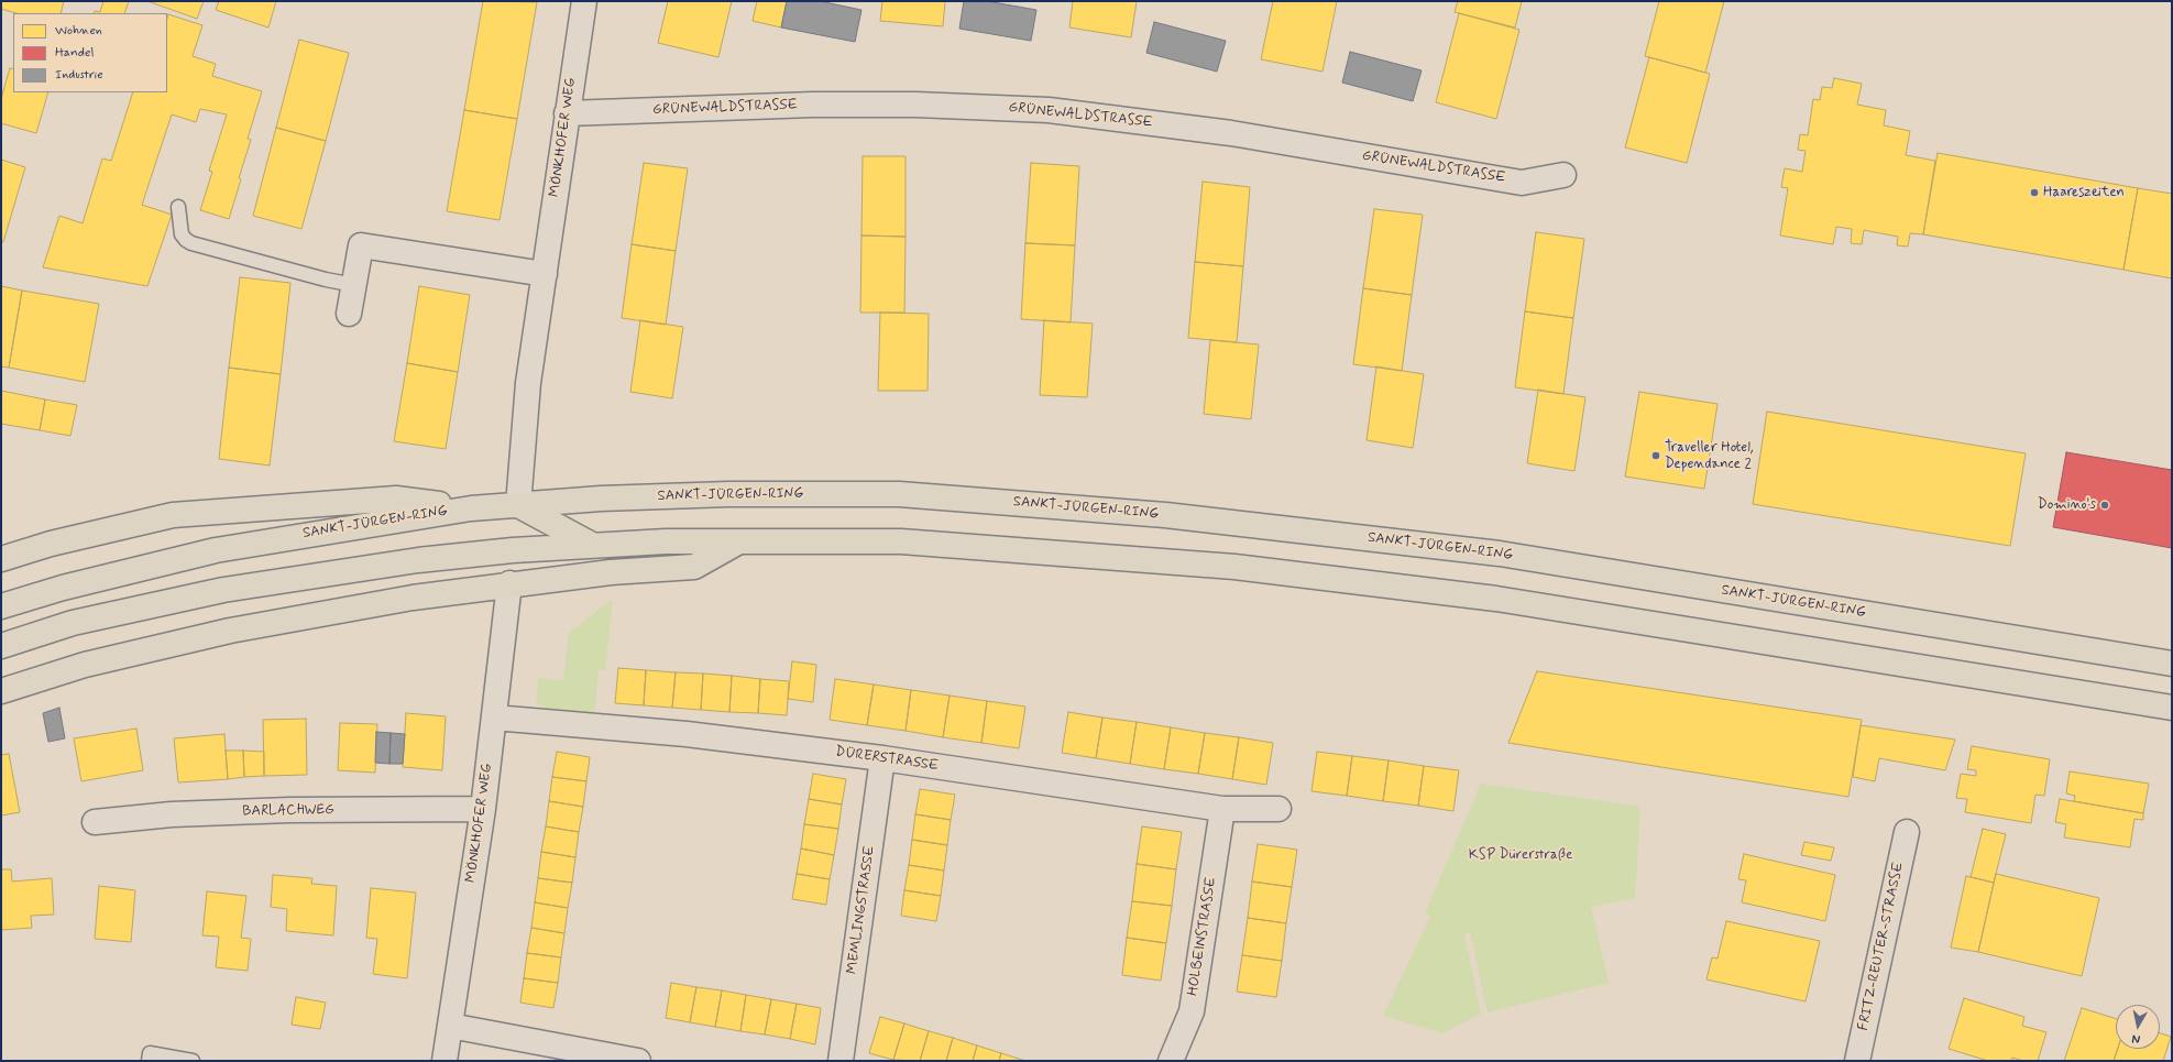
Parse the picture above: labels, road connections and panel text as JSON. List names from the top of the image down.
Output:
{
  "streets": {
    "main road": ["SANKT-JÜRGEN-RING"],
    "street": [
      "GRÜNEWALDSTRASSE",
      "MÖNKHOFER WEG",
      "DÜRERSTRASSE",
      "BARLACHWEG",
      "MEMLINGSTRASSE",
      "HOLBEINSTRASSE",
      "FRITZ-REUTER-STRASSE"
    ]
  },
  "crossings": [
    ["GRÜNEWALDSTRASSE", "MÖNKHOFER WEG"],
    ["MÖNKHOFER WEG", "SANKT-JÜRGEN-RING"],
    ["MÖNKHOFER WEG", "DÜRERSTRASSE"],
    ["MÖNKHOFER WEG", "BARLACHWEG"],
    ["DÜRERSTRASSE", "MEMLINGSTRASSE"],
    ["DÜRERSTRASSE", "HOLBEINSTRASSE"]
  ],
  "parks": ["KSP Dürerstraße"],
  "places": ["Haareszeiten", "Traveller Hotel, Dependance 2", "Domino's"],
  "legend": ["Wohnen", "Handel", "Industrie"],
  "north": "bottom"
}
